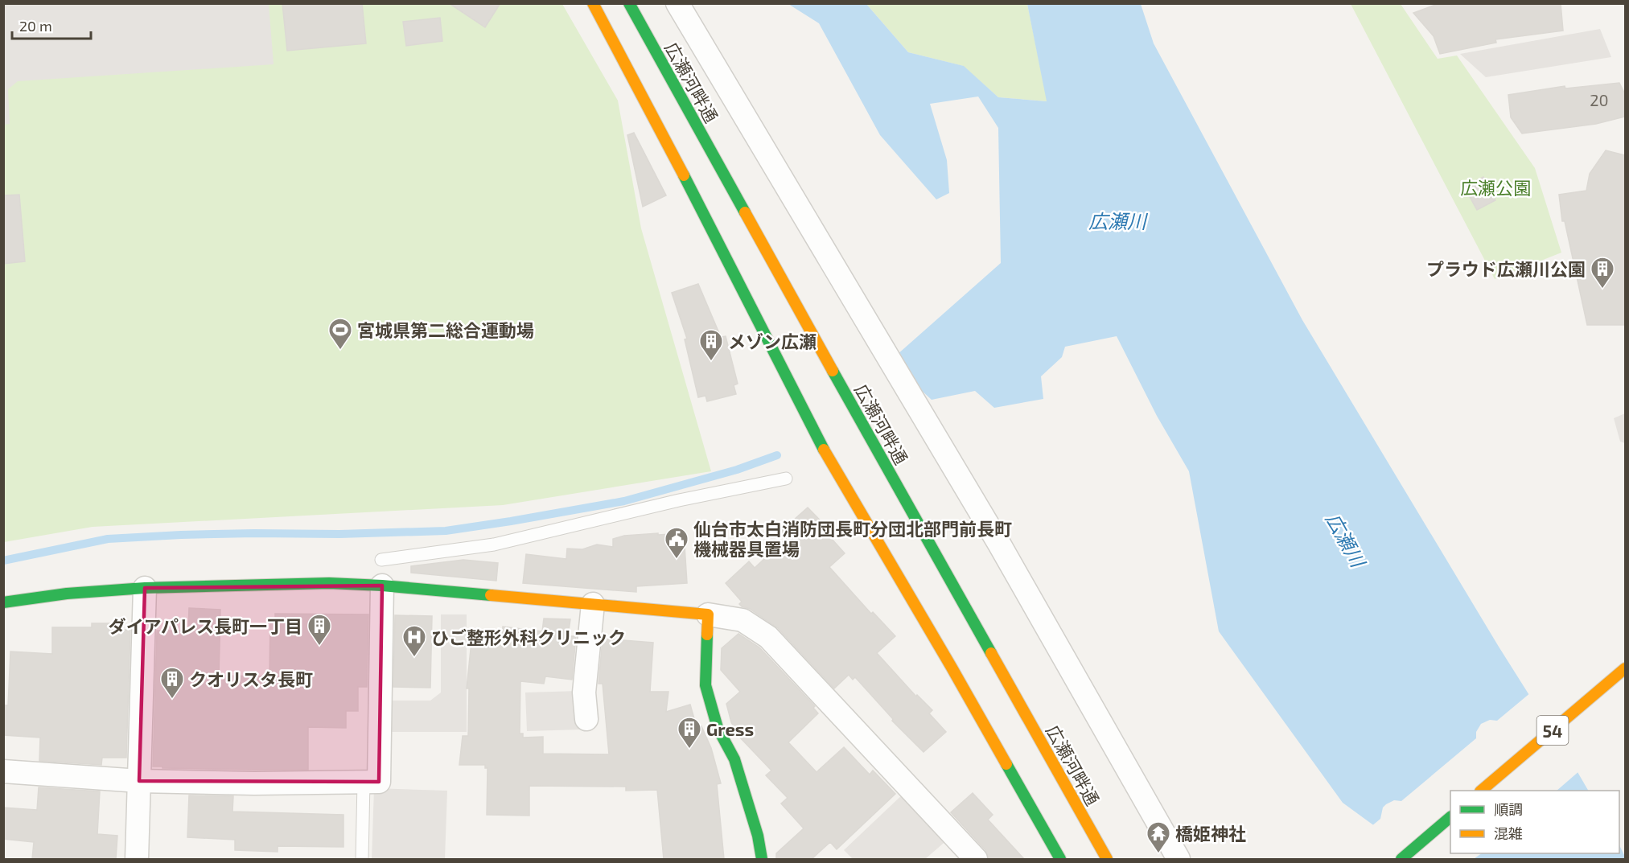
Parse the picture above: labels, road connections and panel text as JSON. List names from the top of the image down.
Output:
{
  "streets": {
    "main road": ["広瀬河畔通", "54"]
  },
  "water": ["広瀬川"],
  "parks": ["広瀬公園"],
  "places": {
    "building": [
      "プラウド広瀬川公園",
      "メゾン広瀬",
      "ダイアパレス長町一丁目",
      "クオリスタ長町",
      "Gress"
    ],
    "sports": ["宮城県第二総合運動場"],
    "public building": ["仙台市太白消防団長町分団北部門前長町 機械器具置場"],
    "hospital": ["ひご整形外科クリニック"],
    "temple": ["橋姫神社"]
  },
  "house_numbers": ["20"],
  "legend": ["順調", "混雑"],
  "scale_bar": "20 m"
}
